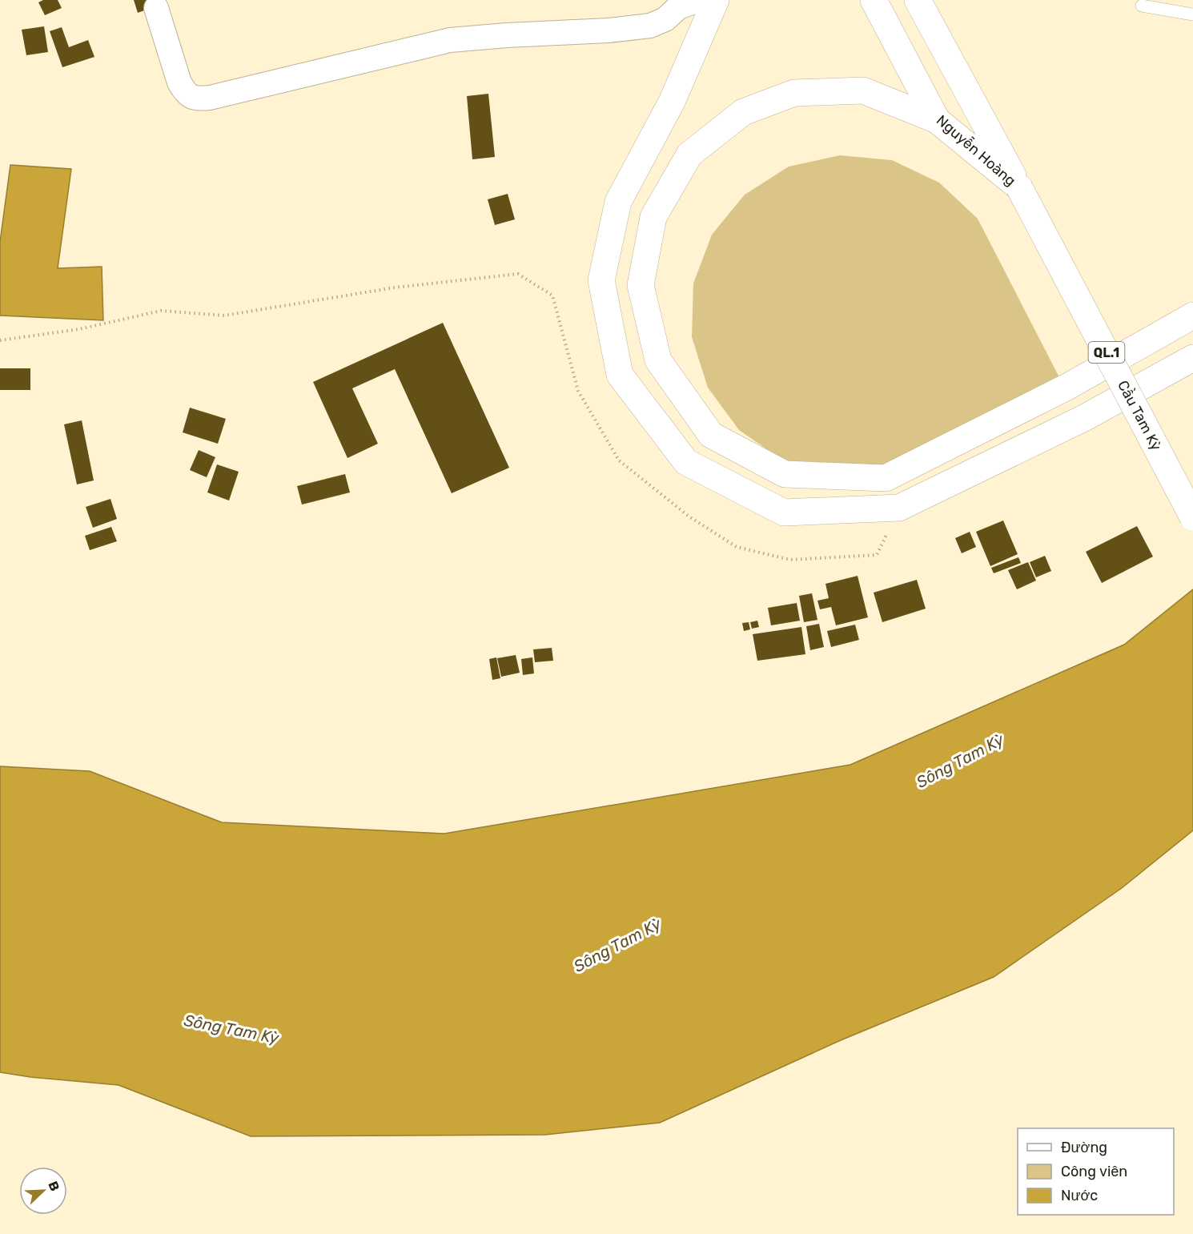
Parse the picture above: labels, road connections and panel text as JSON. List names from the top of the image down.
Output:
{
  "streets": {
    "highway": ["Nguyễn Hoàng", "QL.1", "Cầu Tam Kỳ"]
  },
  "crossings": [
    ["Nguyễn Hoàng", "Cầu Tam Kỳ"]
  ],
  "water": ["Sông Tam Kỳ"],
  "legend": ["Đường", "Công viên", "Nước"],
  "north": "top right"
}
